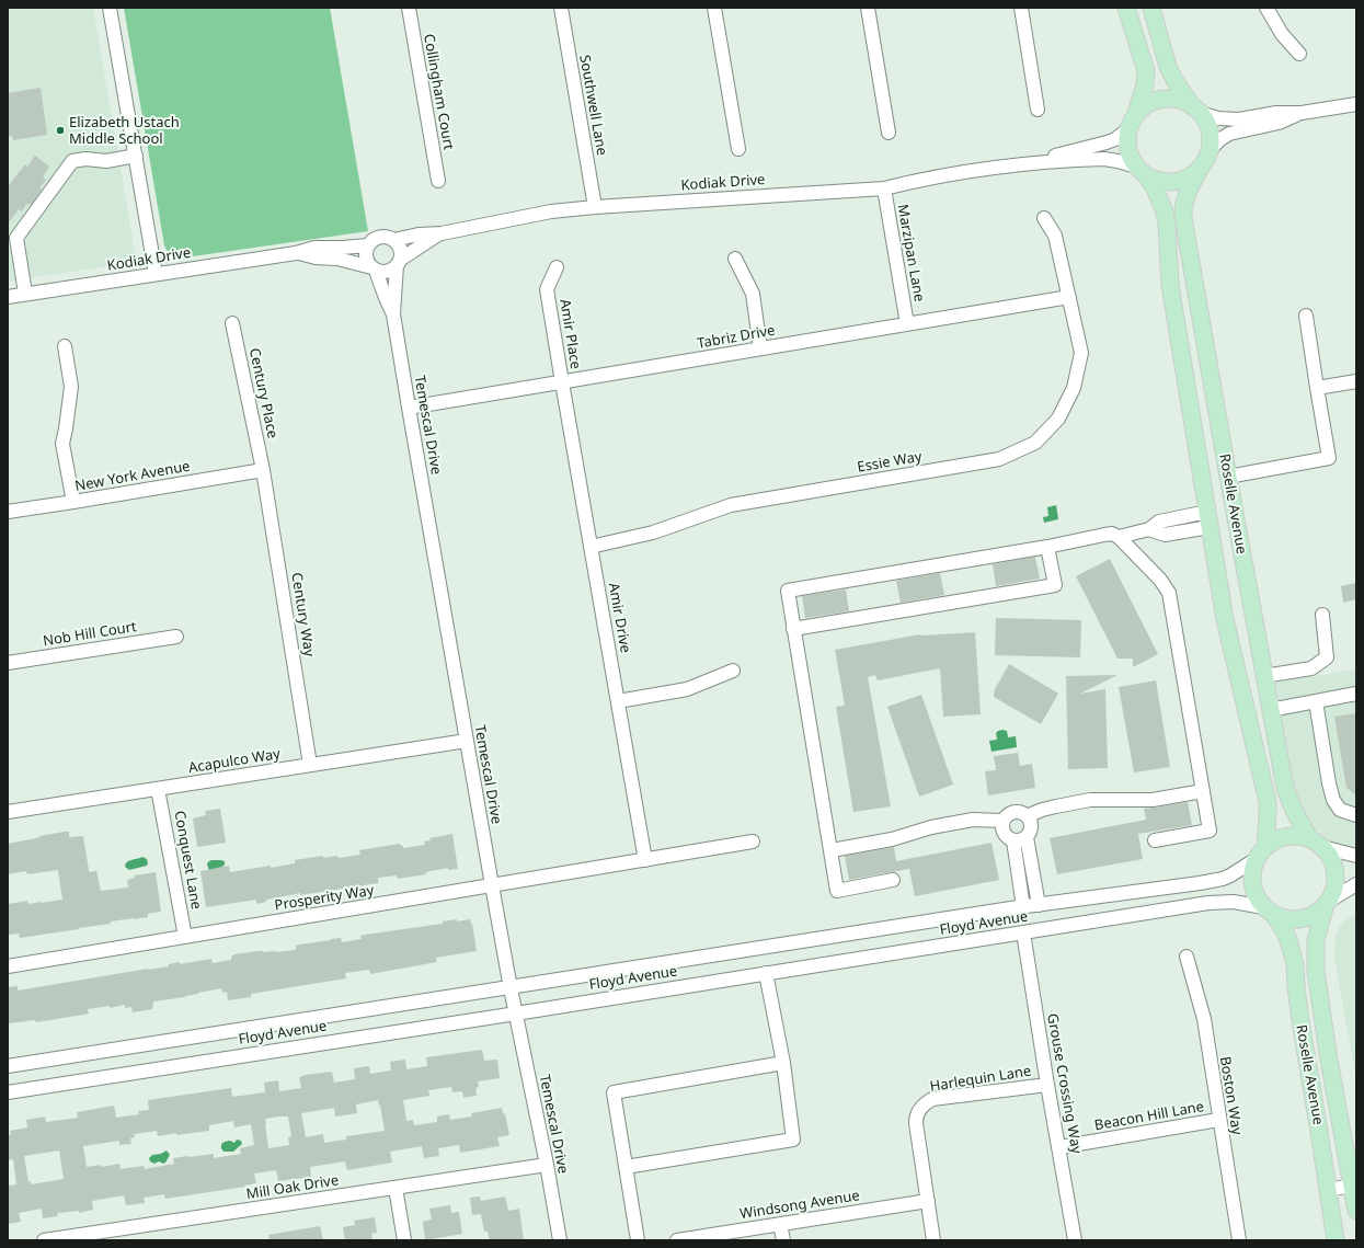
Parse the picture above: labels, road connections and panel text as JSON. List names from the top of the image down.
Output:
{
  "streets": {
    "main road": ["Roselle Avenue"],
    "street": [
      "Collingham Court",
      "Southwell Lane",
      "Kodiak Drive",
      "Marzipan Lane",
      "Amir Place",
      "Tabriz Drive",
      "Century Place",
      "Temescal Drive",
      "Essie Way",
      "New York Avenue",
      "Century Way",
      "Amir Drive",
      "Nob Hill Court",
      "Acapulco Way",
      "Conquest Lane",
      "Prosperity Way",
      "Floyd Avenue",
      "Harlequin Lane",
      "Grouse Crossing Way",
      "Boston Way",
      "Beacon Hill Lane",
      "Mill Oak Drive",
      "Windsong Avenue"
    ]
  },
  "crossings": [
    ["Southwell Lane", "Kodiak Drive"],
    ["Kodiak Drive", "Marzipan Lane"],
    ["Kodiak Drive", "Temescal Drive"],
    ["Kodiak Drive", "Roselle Avenue"],
    ["Marzipan Lane", "Tabriz Drive"],
    ["Amir Place", "Tabriz Drive"],
    ["Amir Place", "Amir Drive"],
    ["Tabriz Drive", "Temescal Drive"],
    ["Tabriz Drive", "Essie Way"],
    ["Tabriz Drive", "Amir Drive"],
    ["Century Place", "New York Avenue"],
    ["Century Place", "Century Way"],
    ["Temescal Drive", "Acapulco Way"],
    ["Temescal Drive", "Prosperity Way"],
    ["Temescal Drive", "Floyd Avenue"],
    ["Temescal Drive", "Mill Oak Drive"],
    ["Essie Way", "Amir Drive"],
    ["New York Avenue", "Century Way"],
    ["Roselle Avenue", "Floyd Avenue"],
    ["Century Way", "Acapulco Way"],
    ["Amir Drive", "Prosperity Way"],
    ["Acapulco Way", "Conquest Lane"],
    ["Conquest Lane", "Prosperity Way"],
    ["Floyd Avenue", "Grouse Crossing Way"],
    ["Harlequin Lane", "Grouse Crossing Way"],
    ["Harlequin Lane", "Windsong Avenue"],
    ["Grouse Crossing Way", "Beacon Hill Lane"],
    ["Boston Way", "Beacon Hill Lane"]
  ],
  "places": ["Elizabeth Ustach Middle School"]
}
